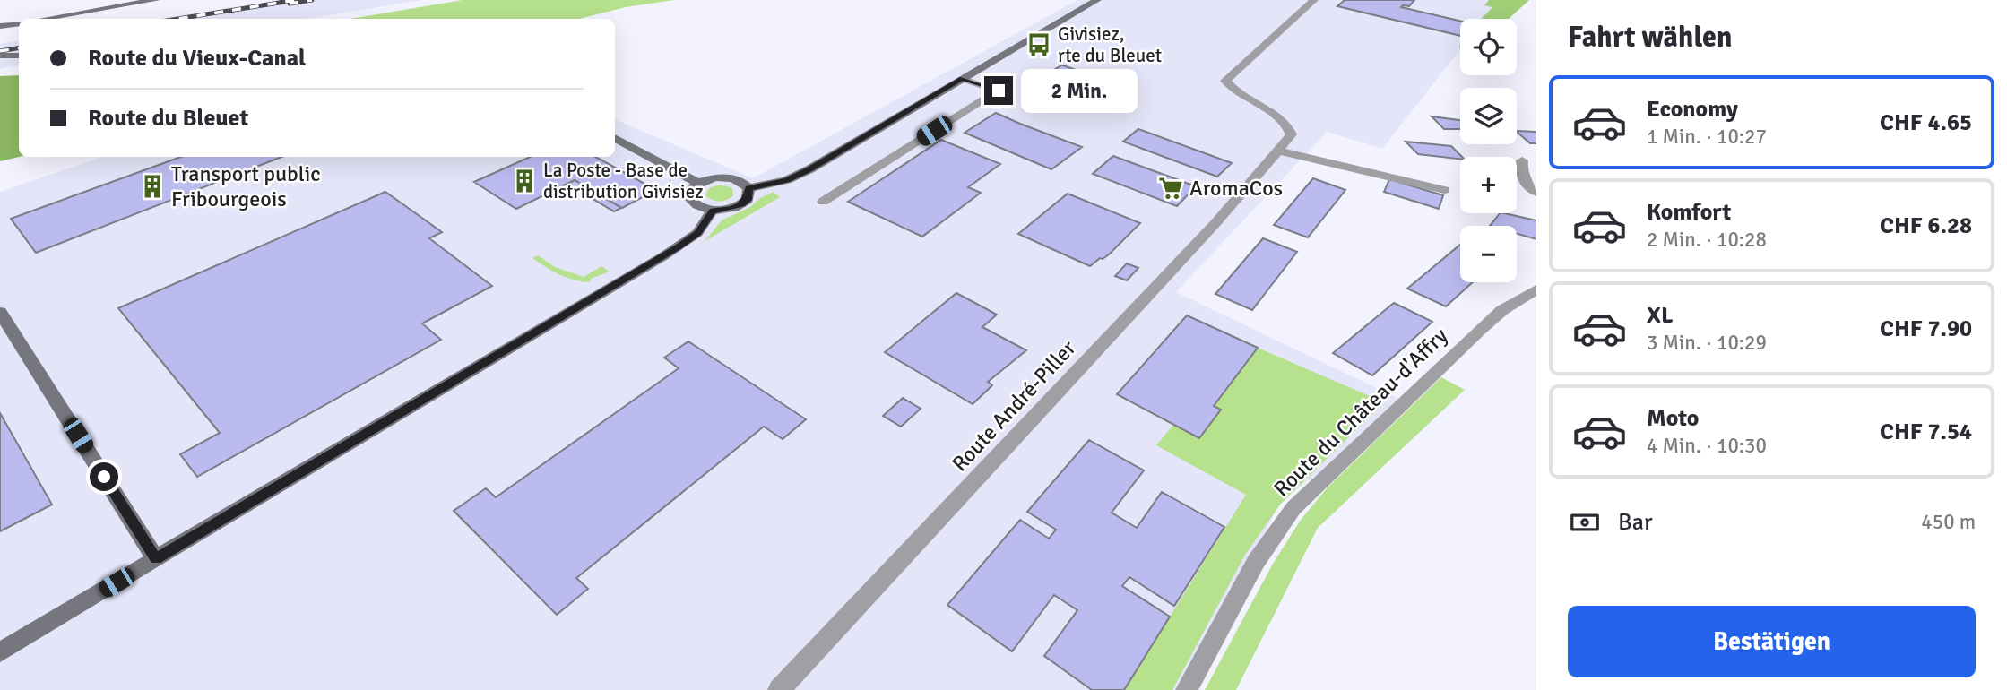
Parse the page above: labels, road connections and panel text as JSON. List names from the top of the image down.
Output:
{
  "streets": {
    "street": ["Route André-Piller", "Route du Château-d'Affry"]
  },
  "places": {
    "bus stop": ["Givisiez, rte du Bleuet"],
    "building": ["La Poste - Base de distribution Givisiez", "Transport public Fribourgeois"],
    "supermarket": ["AromaCos"]
  },
  "page": {
    "heading": "Fahrt wählen",
    "map_buttons": ["+", "−"],
    "banner": ["Route du Vieux-Canal", "Route du Bleuet"],
    "bubble": "2 Min.",
    "list": [
      {
        "name": "Economy",
        "note": "1 Min. · 10:27",
        "value": "CHF 4.65"
      },
      {
        "name": "Komfort",
        "note": "2 Min. · 10:28",
        "value": "CHF 6.28"
      },
      {
        "name": "XL",
        "note": "3 Min. · 10:29",
        "value": "CHF 7.90"
      },
      {
        "name": "Moto",
        "note": "4 Min. · 10:30",
        "value": "CHF 7.54"
      }
    ],
    "pay": ["Bar", "450 m"],
    "buttons": "Bestätigen"
  }
}
